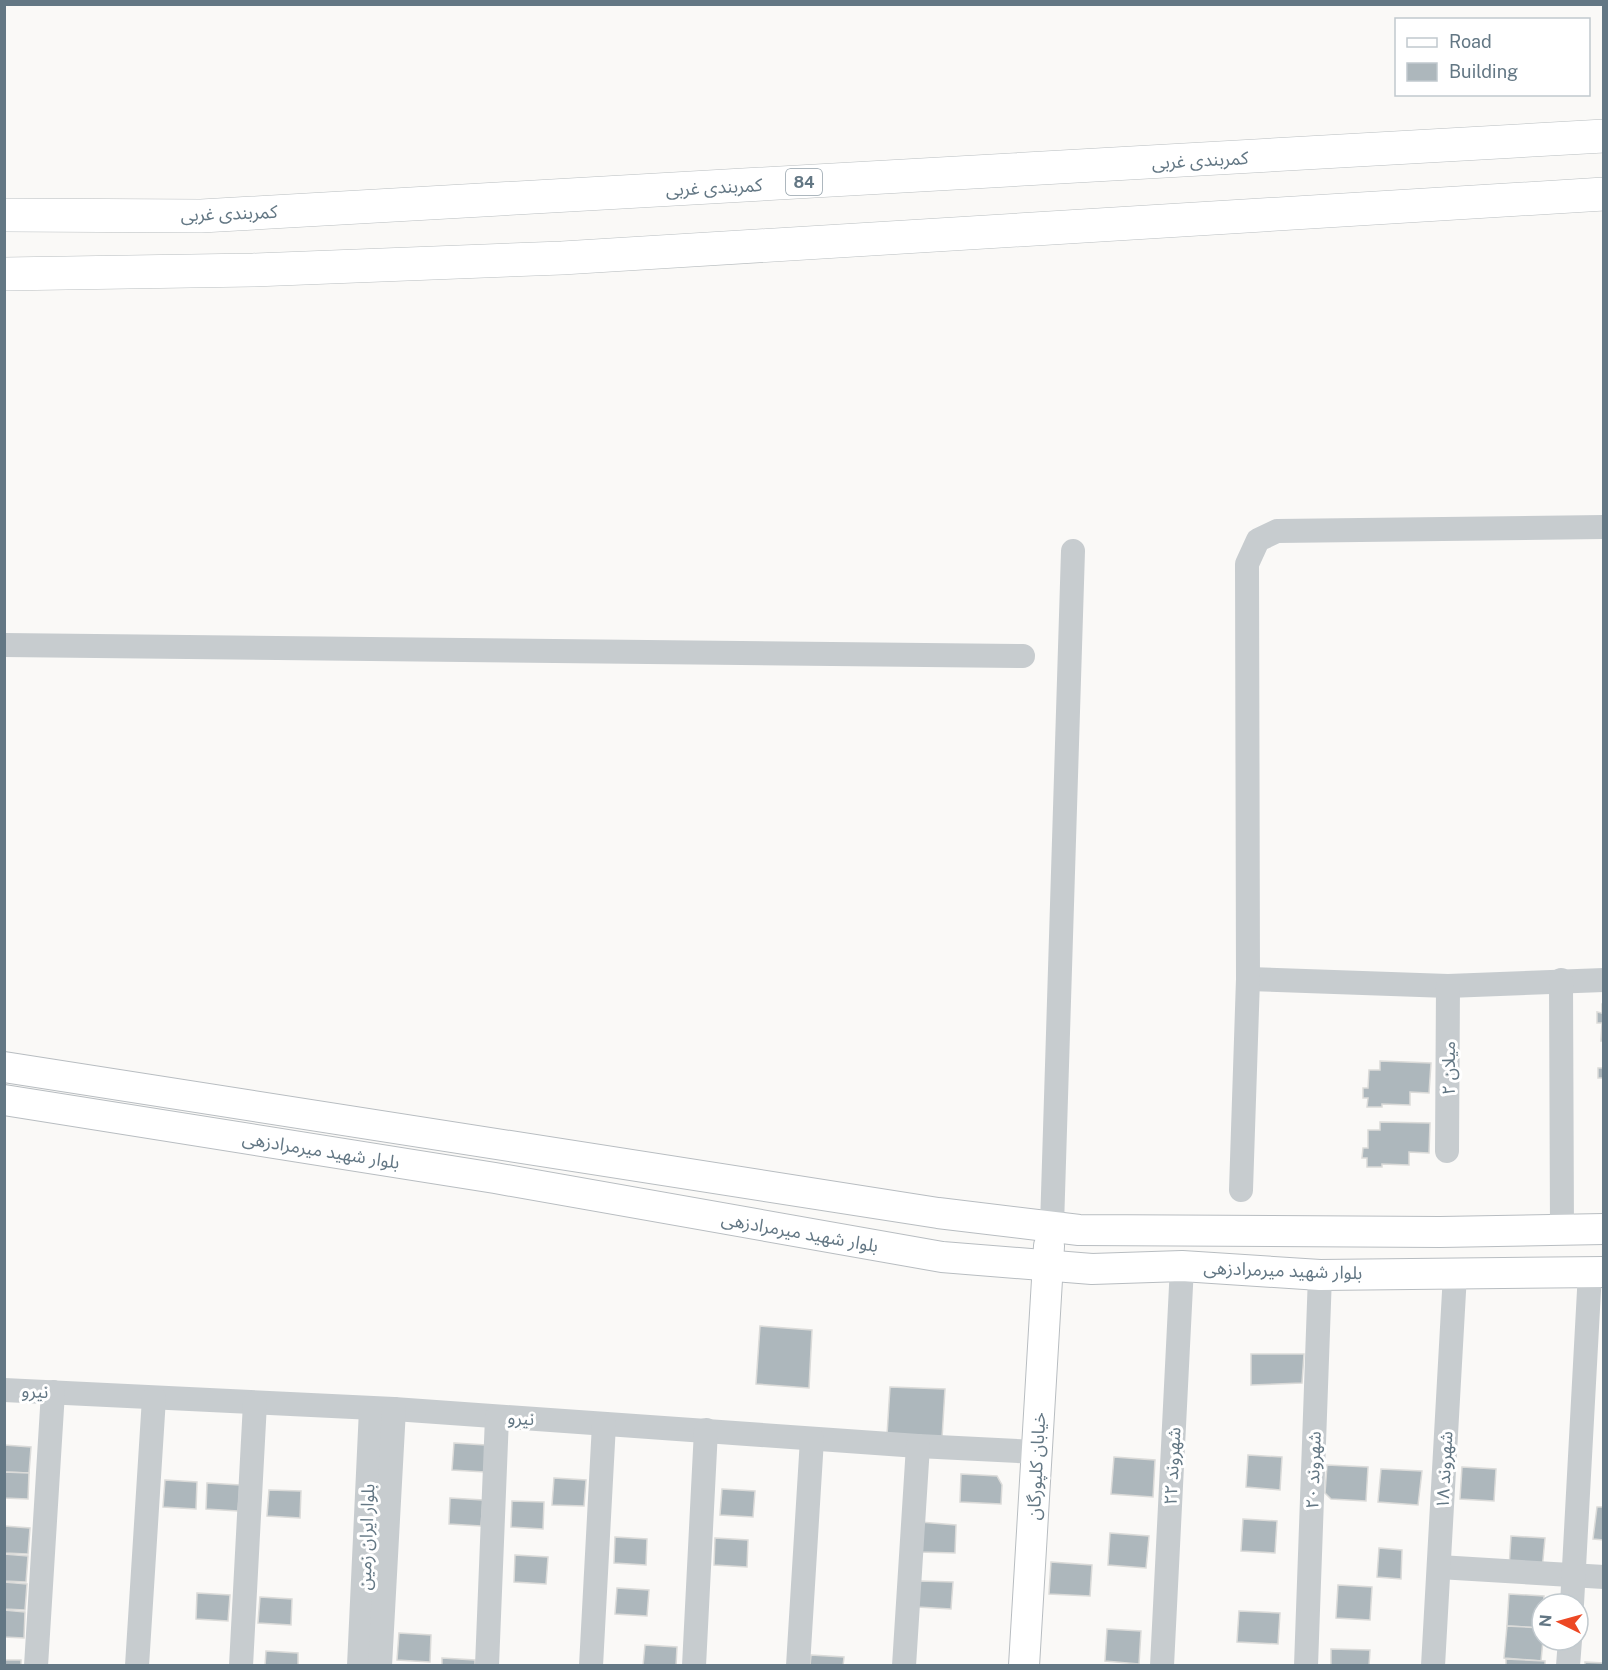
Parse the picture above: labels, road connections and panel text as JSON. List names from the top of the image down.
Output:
{
  "streets": {
    "highway": ["کمربندی غربی", "84"],
    "main road": ["بلوار شهید میرمرادزهی", "خیابان کلپورگان"],
    "street": [
      "میلان ۲",
      "نیرو",
      "شهروند ۲۲",
      "شهروند ۲۰",
      "شهروند ۱۸",
      "بلوار ایران زمین"
    ]
  },
  "crossings": [
    ["بلوار شهید میرمرادزهی", "خیابان کلپورگان"],
    ["بلوار شهید میرمرادزهی", "شهروند ۲۲"],
    ["بلوار شهید میرمرادزهی", "شهروند ۲۰"],
    ["بلوار شهید میرمرادزهی", "شهروند ۱۸"],
    ["نیرو", "خیابان کلپورگان"],
    ["نیرو", "بلوار ایران زمین"]
  ],
  "legend": ["Road", "Building"],
  "north": "left"
}
